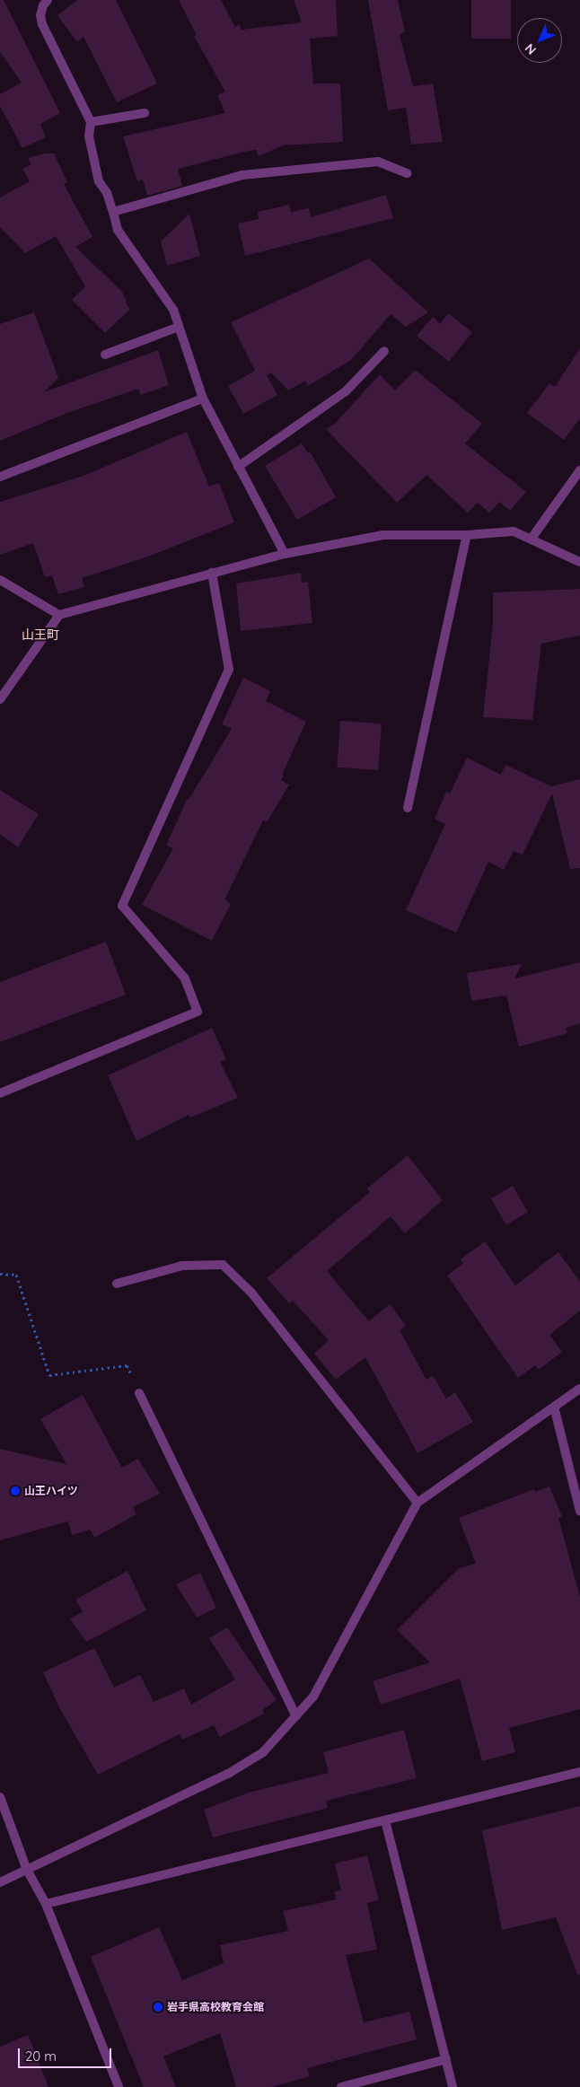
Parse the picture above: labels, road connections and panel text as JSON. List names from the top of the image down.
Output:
{
  "districts": ["山王町"],
  "places": ["山王ハイツ", "岩手県高校教育会館"],
  "scale_bar": "20 m",
  "north": "bottom left"
}
